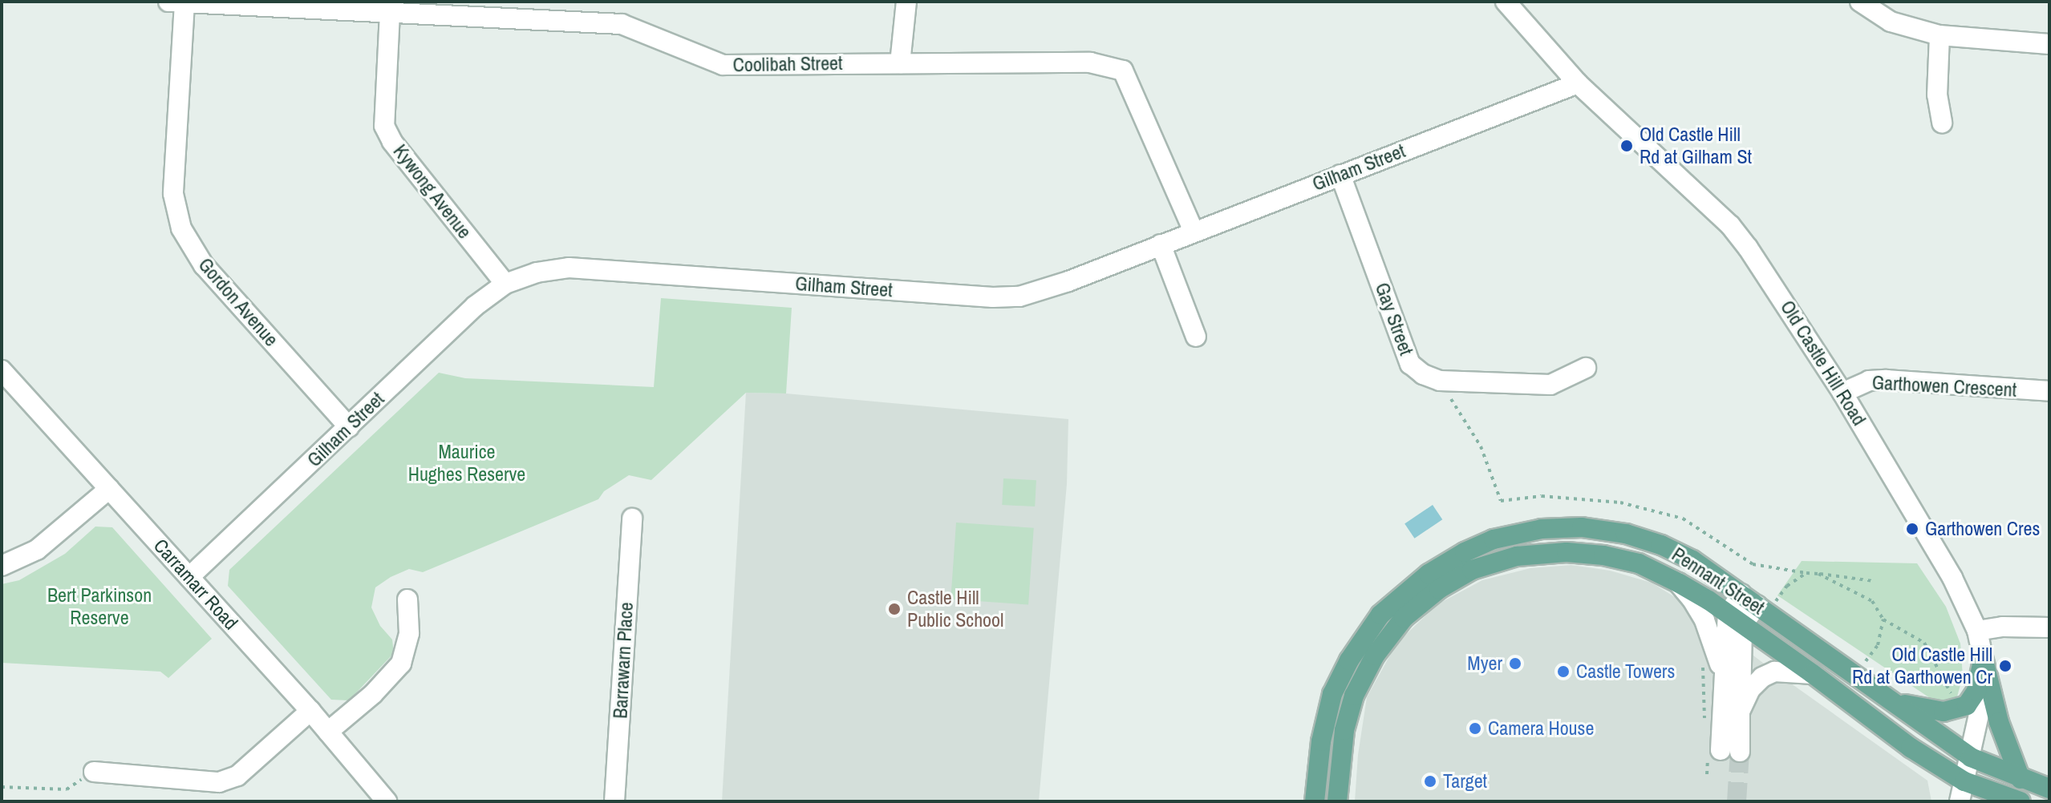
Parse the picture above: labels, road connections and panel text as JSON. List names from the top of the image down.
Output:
{
  "streets": {
    "main road": ["Pennant Street"],
    "street": [
      "Coolibah Street",
      "Gilham Street",
      "Kywong Avenue",
      "Gordon Avenue",
      "Gay Street",
      "Old Castle Hill Road",
      "Garthowen Crescent",
      "Carramarr Road",
      "Barrawarn Place"
    ]
  },
  "crossings": [
    ["Coolibah Street", "Gilham Street"],
    ["Coolibah Street", "Kywong Avenue"],
    ["Coolibah Street", "Gordon Avenue"],
    ["Gilham Street", "Kywong Avenue"],
    ["Gilham Street", "Gordon Avenue"],
    ["Gilham Street", "Gay Street"],
    ["Gilham Street", "Old Castle Hill Road"],
    ["Gilham Street", "Carramarr Road"],
    ["Old Castle Hill Road", "Garthowen Crescent"],
    ["Old Castle Hill Road", "Pennant Street"]
  ],
  "parks": ["Maurice Hughes Reserve", "Bert Parkinson Reserve"],
  "places": [
    "Old Castle Hill Rd at Gilham St",
    "Garthowen Cres",
    "Castle Hill Public School",
    "Myer",
    "Old Castle Hill Rd at Garthowen Cr",
    "Castle Towers",
    "Camera House",
    "Target"
  ]
}
